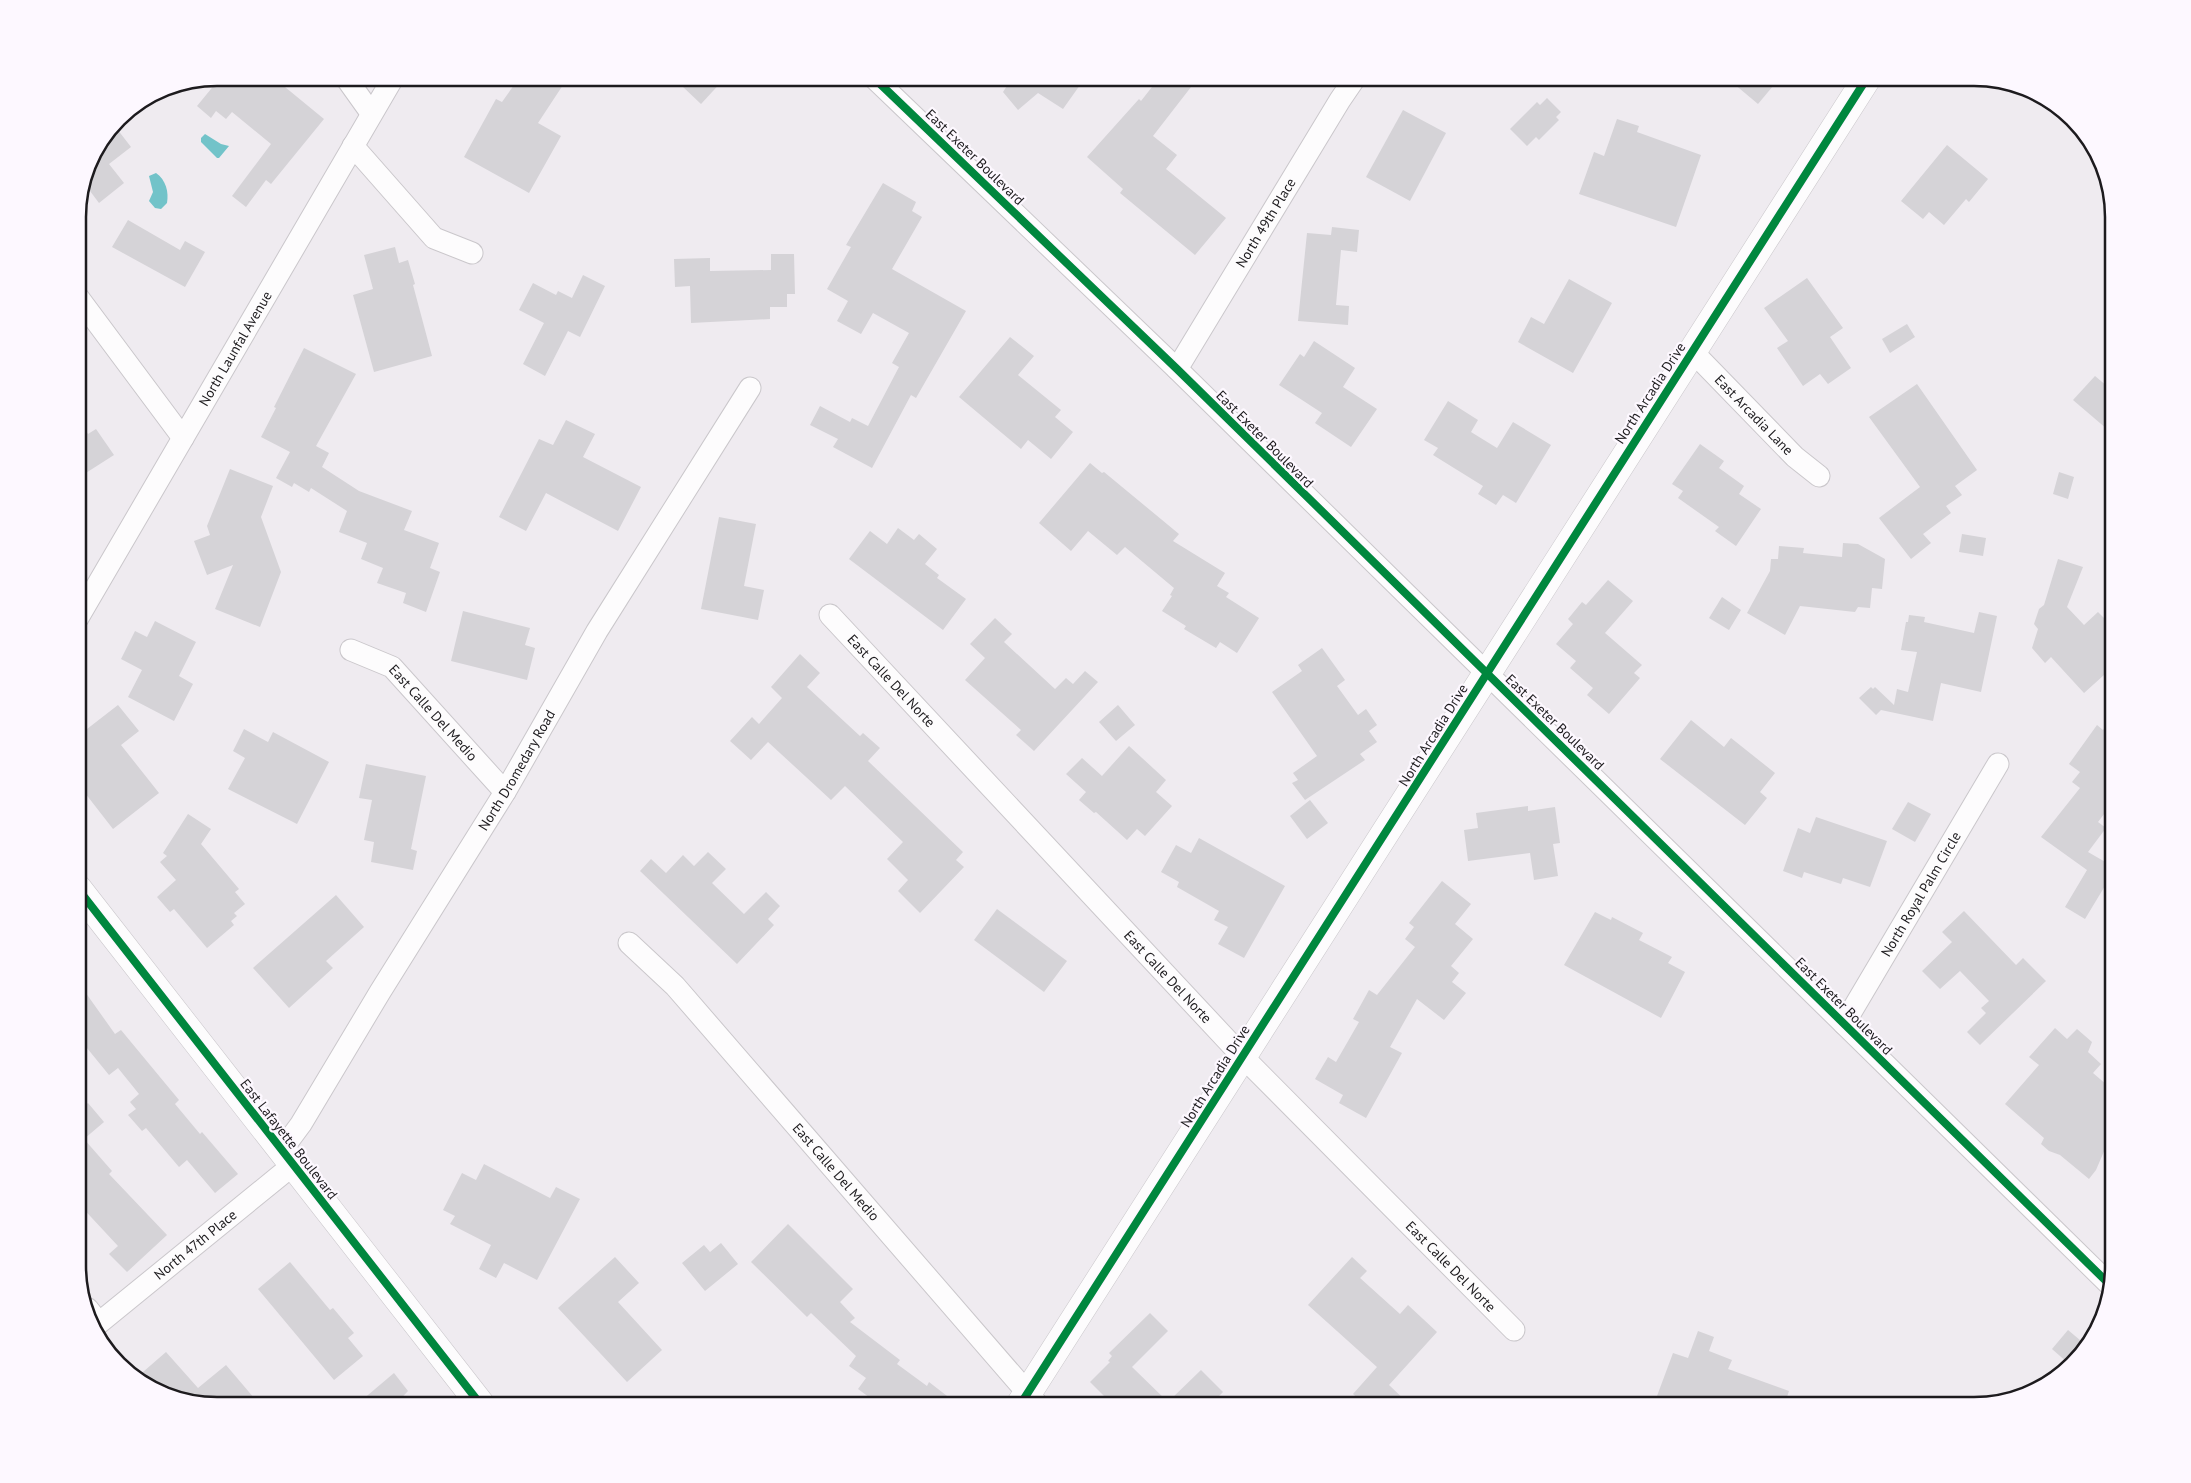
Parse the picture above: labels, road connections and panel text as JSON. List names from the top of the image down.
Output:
{
  "streets": {
    "street": [
      "East Exeter Boulevard",
      "North 49th Place",
      "North Launfal Avenue",
      "North Arcadia Drive",
      "East Arcadia Lane",
      "East Calle Del Norte",
      "East Calle Del Medio",
      "North Dromedary Road",
      "North Royal Palm Circle",
      "East Lafayette Boulevard",
      "North 47th Place"
    ]
  },
  "crossings": [
    ["East Exeter Boulevard", "North 49th Place"],
    ["East Exeter Boulevard", "North Arcadia Drive"],
    ["East Exeter Boulevard", "North Royal Palm Circle"],
    ["North Arcadia Drive", "East Arcadia Lane"],
    ["North Arcadia Drive", "East Calle Del Norte"],
    ["East Calle Del Medio", "North Dromedary Road"],
    ["North Dromedary Road", "East Lafayette Boulevard"],
    ["North Dromedary Road", "North 47th Place"],
    ["East Lafayette Boulevard", "North 47th Place"]
  ]
}
